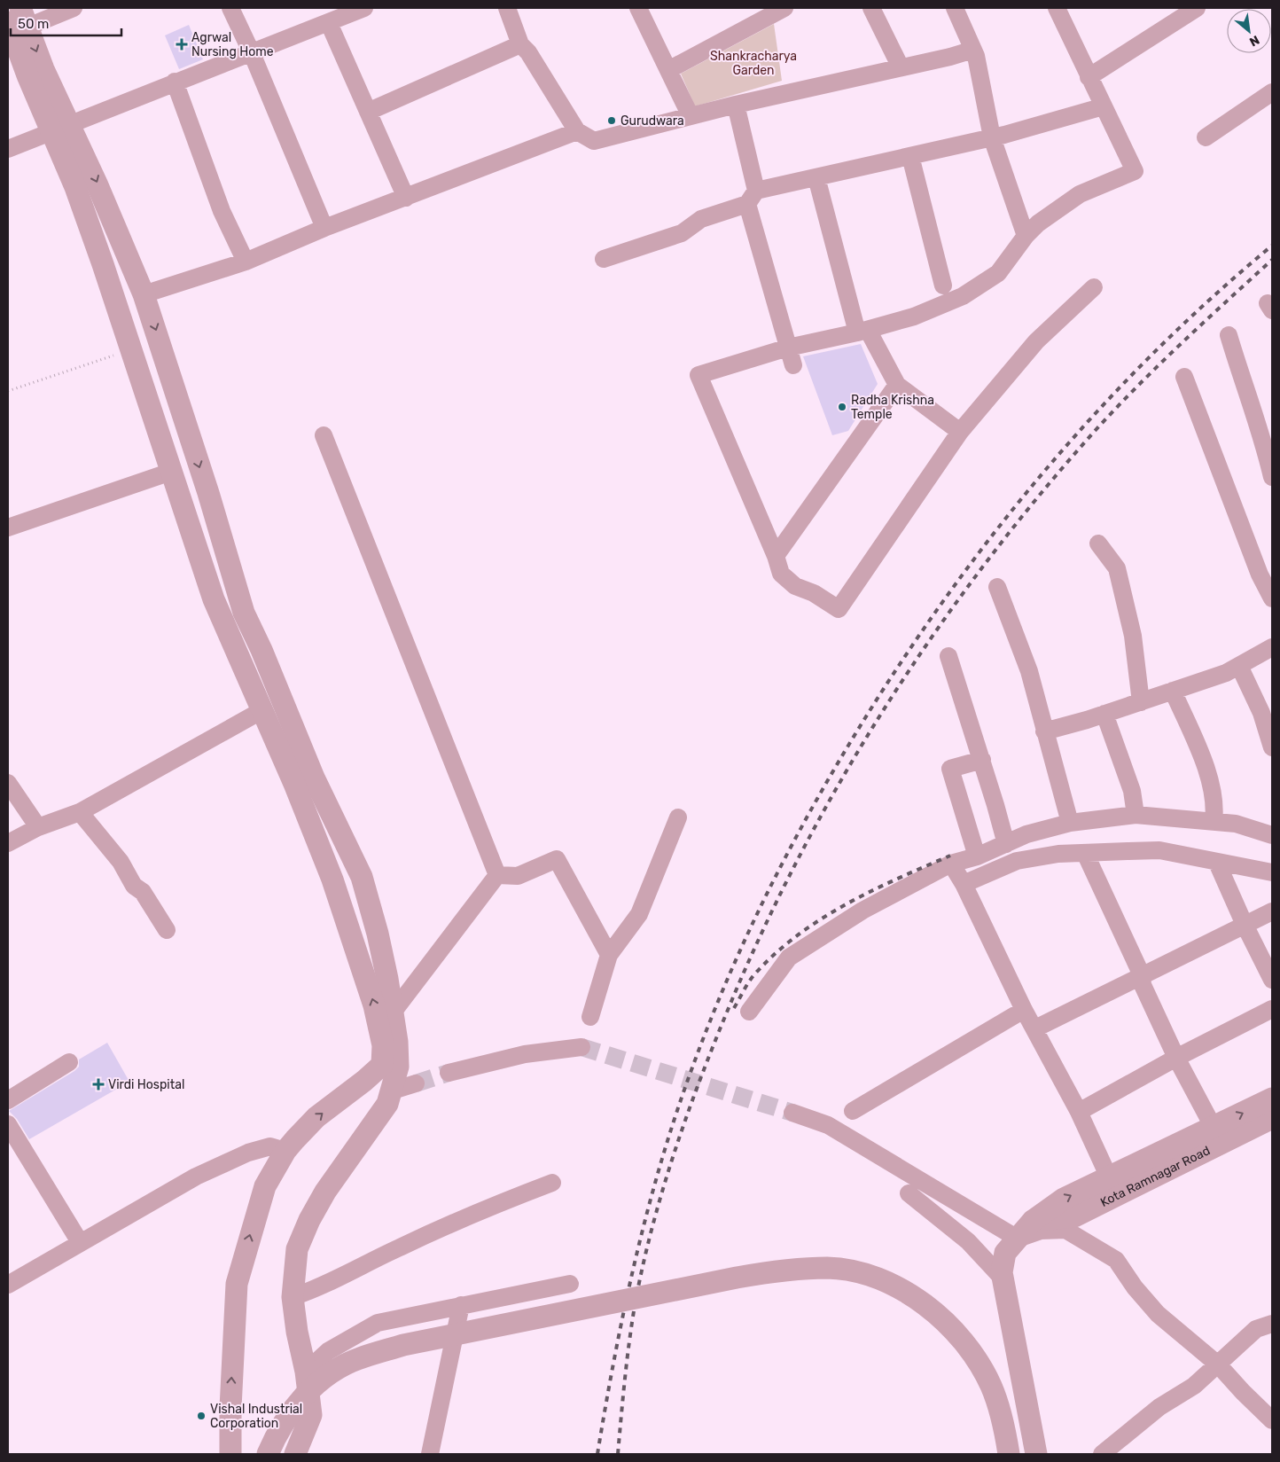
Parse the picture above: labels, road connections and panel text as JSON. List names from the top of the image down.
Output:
{
  "streets": {
    "street": ["Kota Ramnagar Road"]
  },
  "parks": ["Shankracharya Garden"],
  "places": {
    "health": ["Agrwal Nursing Home", "Virdi Hospital"],
    "other": ["Gurudwara", "Radha Krishna Temple", "Vishal Industrial Corporation"]
  },
  "scale_bar": "50 m",
  "north": "bottom right"
}
